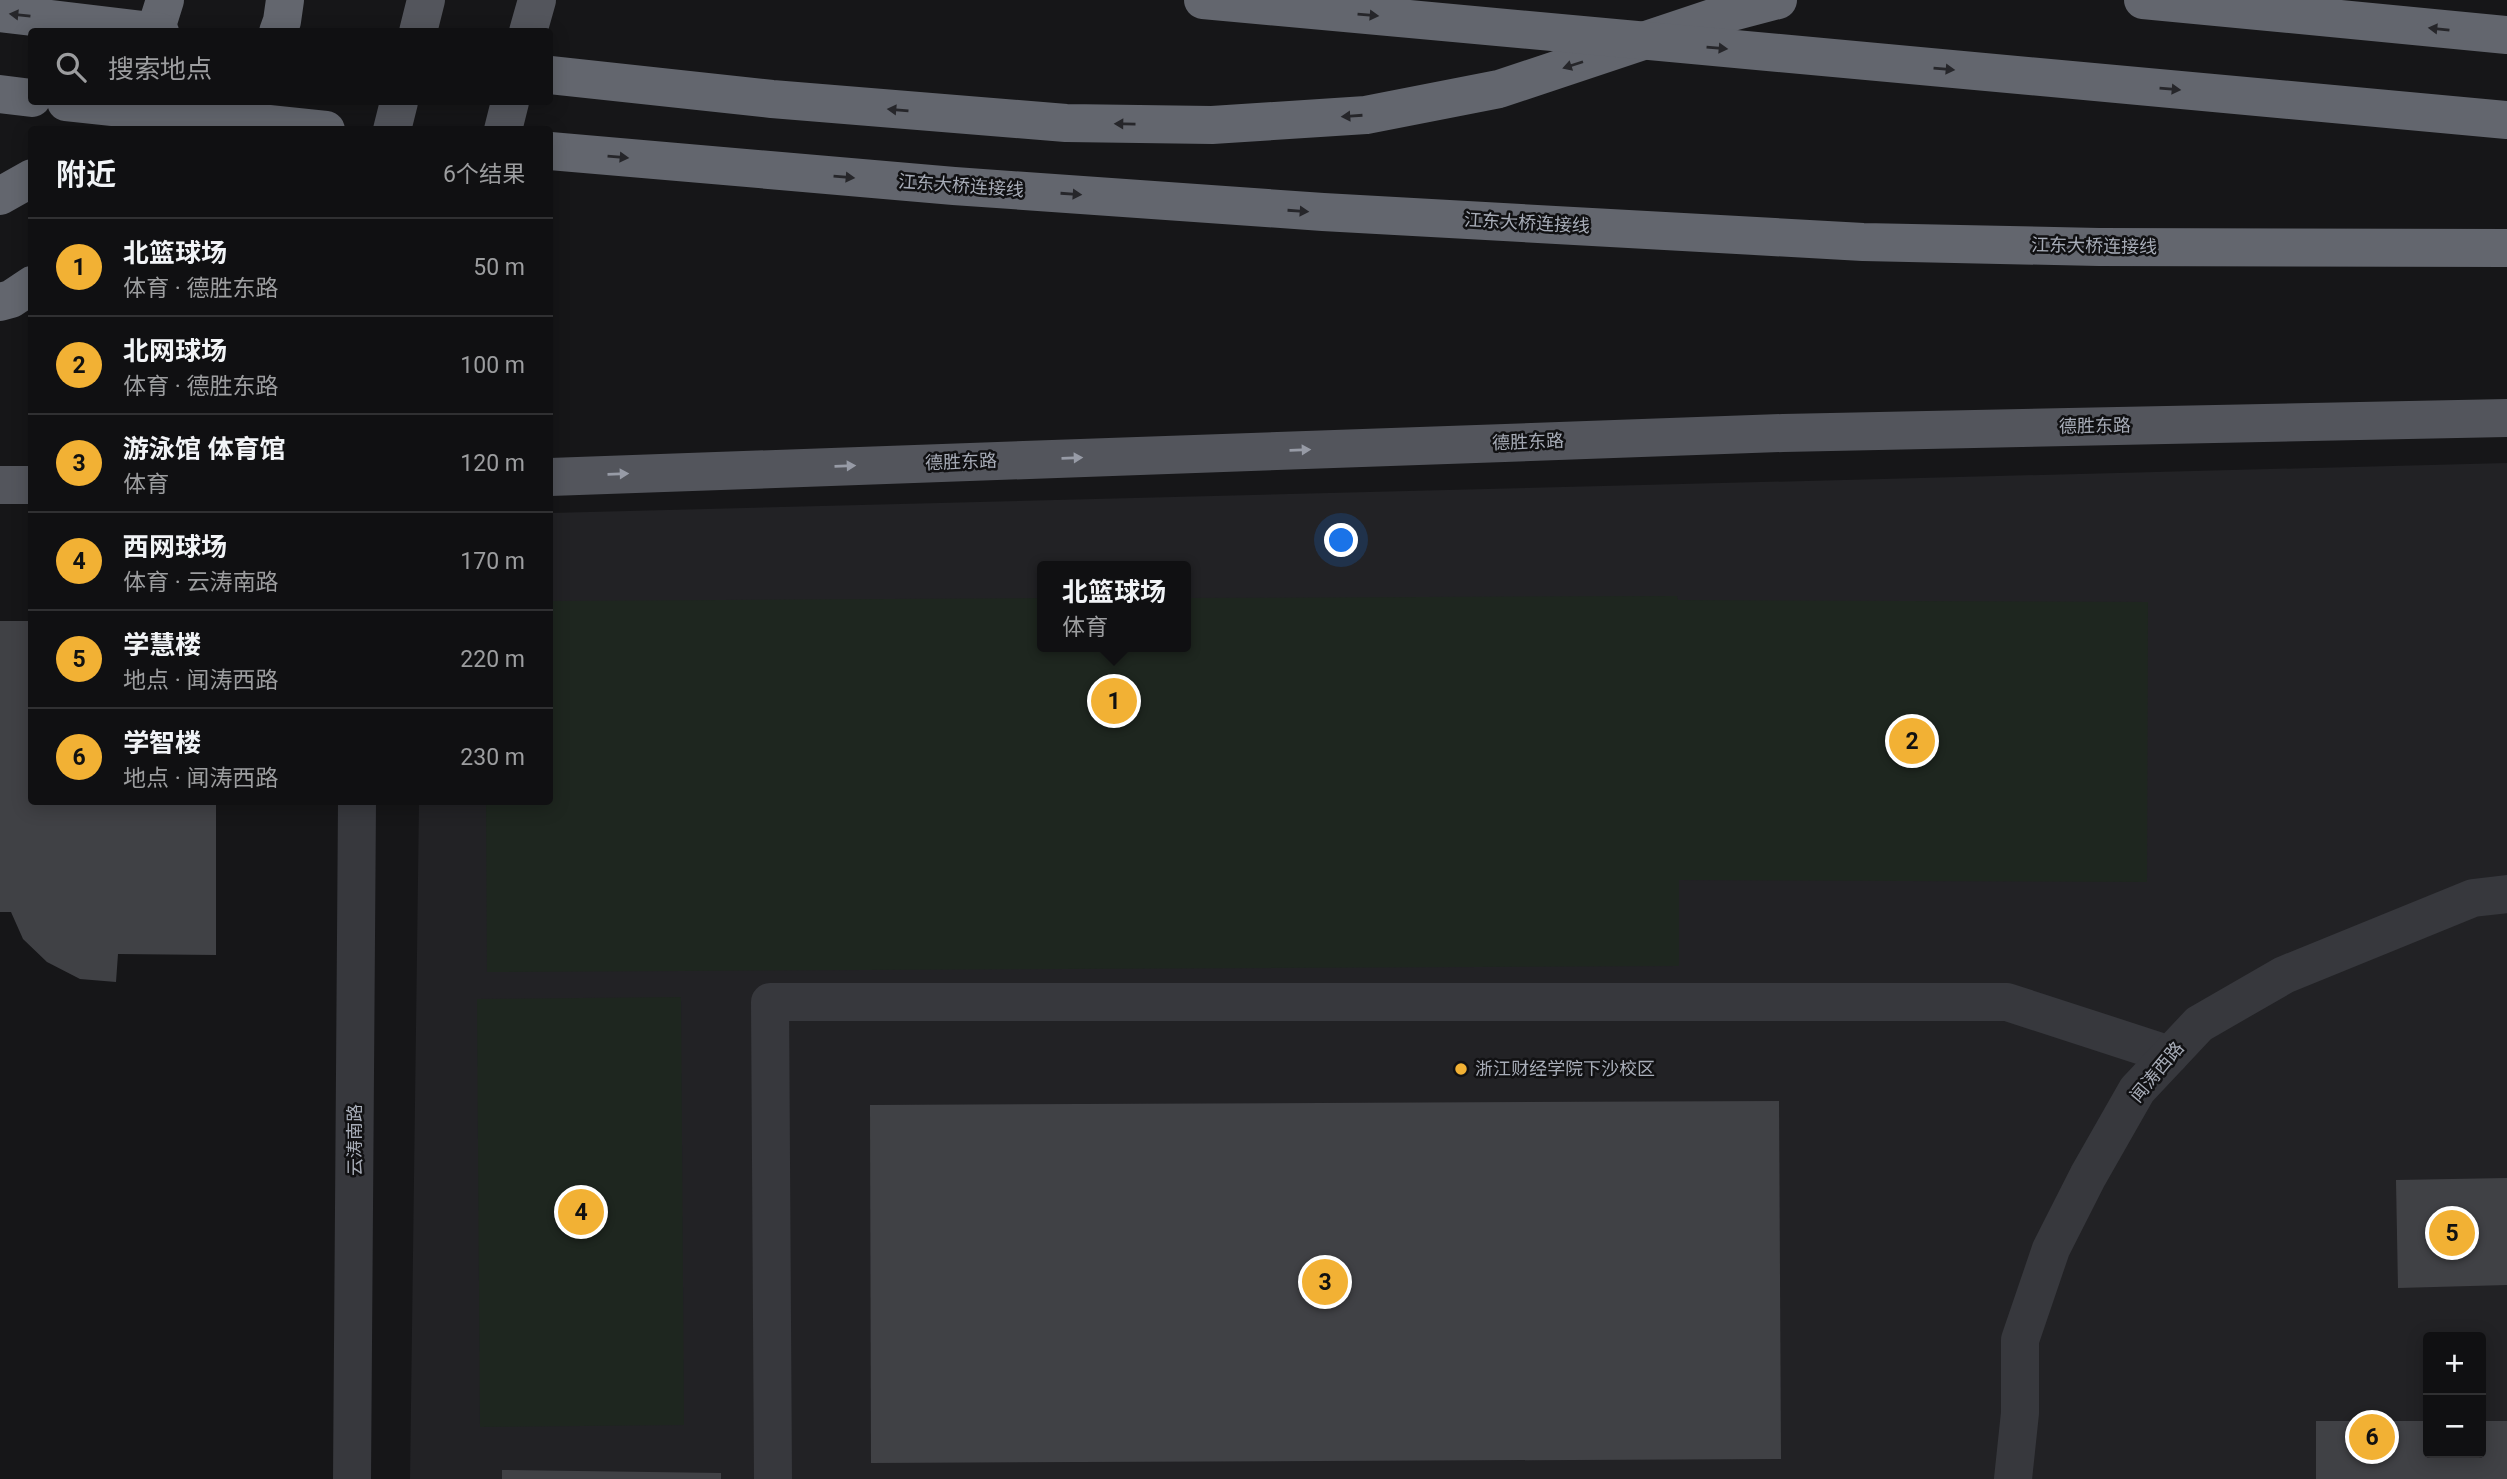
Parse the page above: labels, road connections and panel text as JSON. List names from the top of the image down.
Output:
{
  "streets": {
    "highway": ["江东大桥连接线"],
    "main road": ["德胜东路"],
    "street": ["闻涛西路", "云涛南路"]
  },
  "one_way": ["德胜东路"],
  "places": ["浙江财经学院下沙校区"],
  "page": {
    "search": "搜索地点",
    "heading": ["附近", "6个结果"],
    "list": [
      {
        "mark": "1",
        "name": "北篮球场",
        "note": "体育 · 德胜东路",
        "value": "50 m"
      },
      {
        "mark": "2",
        "name": "北网球场",
        "note": "体育 · 德胜东路",
        "value": "100 m"
      },
      {
        "mark": "3",
        "name": "游泳馆 体育馆",
        "note": "体育",
        "value": "120 m"
      },
      {
        "mark": "4",
        "name": "西网球场",
        "note": "体育 · 云涛南路",
        "value": "170 m"
      },
      {
        "mark": "5",
        "name": "学慧楼",
        "note": "地点 · 闻涛西路",
        "value": "220 m"
      },
      {
        "mark": "6",
        "name": "学智楼",
        "note": "地点 · 闻涛西路",
        "value": "230 m"
      }
    ],
    "popup": ["北篮球场", "体育"],
    "pins": [
      "1",
      "2",
      "4",
      "5",
      "3",
      "6"
    ],
    "map_buttons": ["+", "−"]
  }
}
